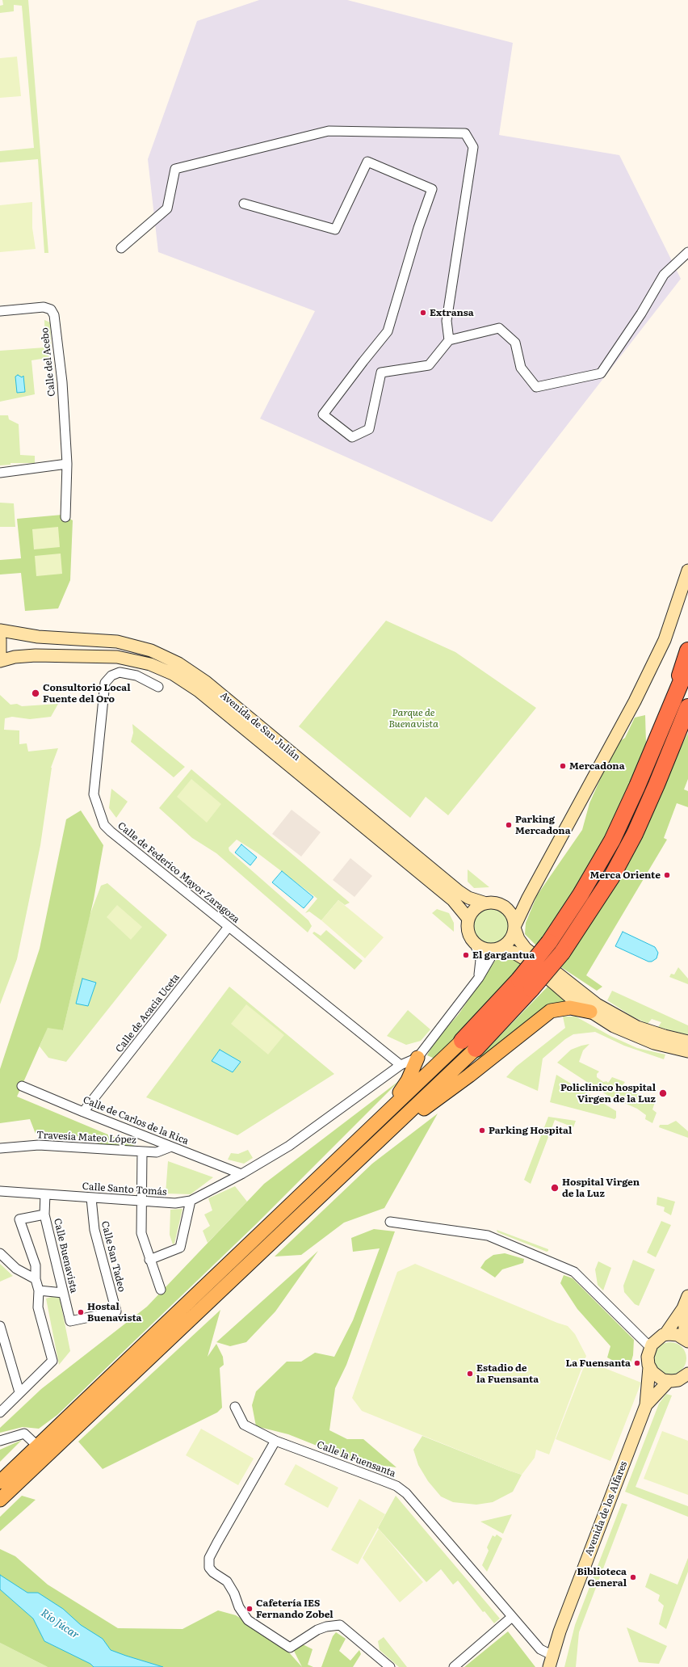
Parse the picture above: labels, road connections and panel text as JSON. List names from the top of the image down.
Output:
{
  "streets": {
    "main road": ["Avenida de San Julián", "Avenida de los Alfares"],
    "street": [
      "Calle del Acebo",
      "Calle de Federico Mayor Zaragoza",
      "Calle de Acacia Uceta",
      "Calle de Carlos de la Rica",
      "Travesía Mateo López",
      "Calle Santo Tomás",
      "Calle Buenavista",
      "Calle San Tadeo",
      "Calle la Fuensanta"
    ]
  },
  "crossings": [
    ["Calle de Federico Mayor Zaragoza", "Calle de Acacia Uceta"],
    ["Calle de Federico Mayor Zaragoza", "Calle Santo Tomás"],
    ["Calle de Acacia Uceta", "Calle de Carlos de la Rica"],
    ["Calle de Carlos de la Rica", "Travesía Mateo López"],
    ["Calle de Carlos de la Rica", "Calle Santo Tomás"],
    ["Calle Santo Tomás", "Calle Buenavista"],
    ["Calle Santo Tomás", "Calle San Tadeo"],
    ["Calle Buenavista", "Calle San Tadeo"],
    ["Calle la Fuensanta", "Avenida de los Alfares"]
  ],
  "water": ["Río Júcar"],
  "parks": ["Parque de Buenavista"],
  "places": [
    "Extransa",
    "Consultorio Local Fuente del Oro",
    "Mercadona",
    "Parking Mercadona",
    "Merca Oriente",
    "El gargantua",
    "Policlínico hospital Virgen de la Luz",
    "Parking Hospital",
    "Hospital Virgen de la Luz",
    "Hostal Buenavista",
    "La Fuensanta",
    "Estadio de la Fuensanta",
    "Biblioteca General",
    "Cafetería IES Fernando Zobel"
  ]
}
